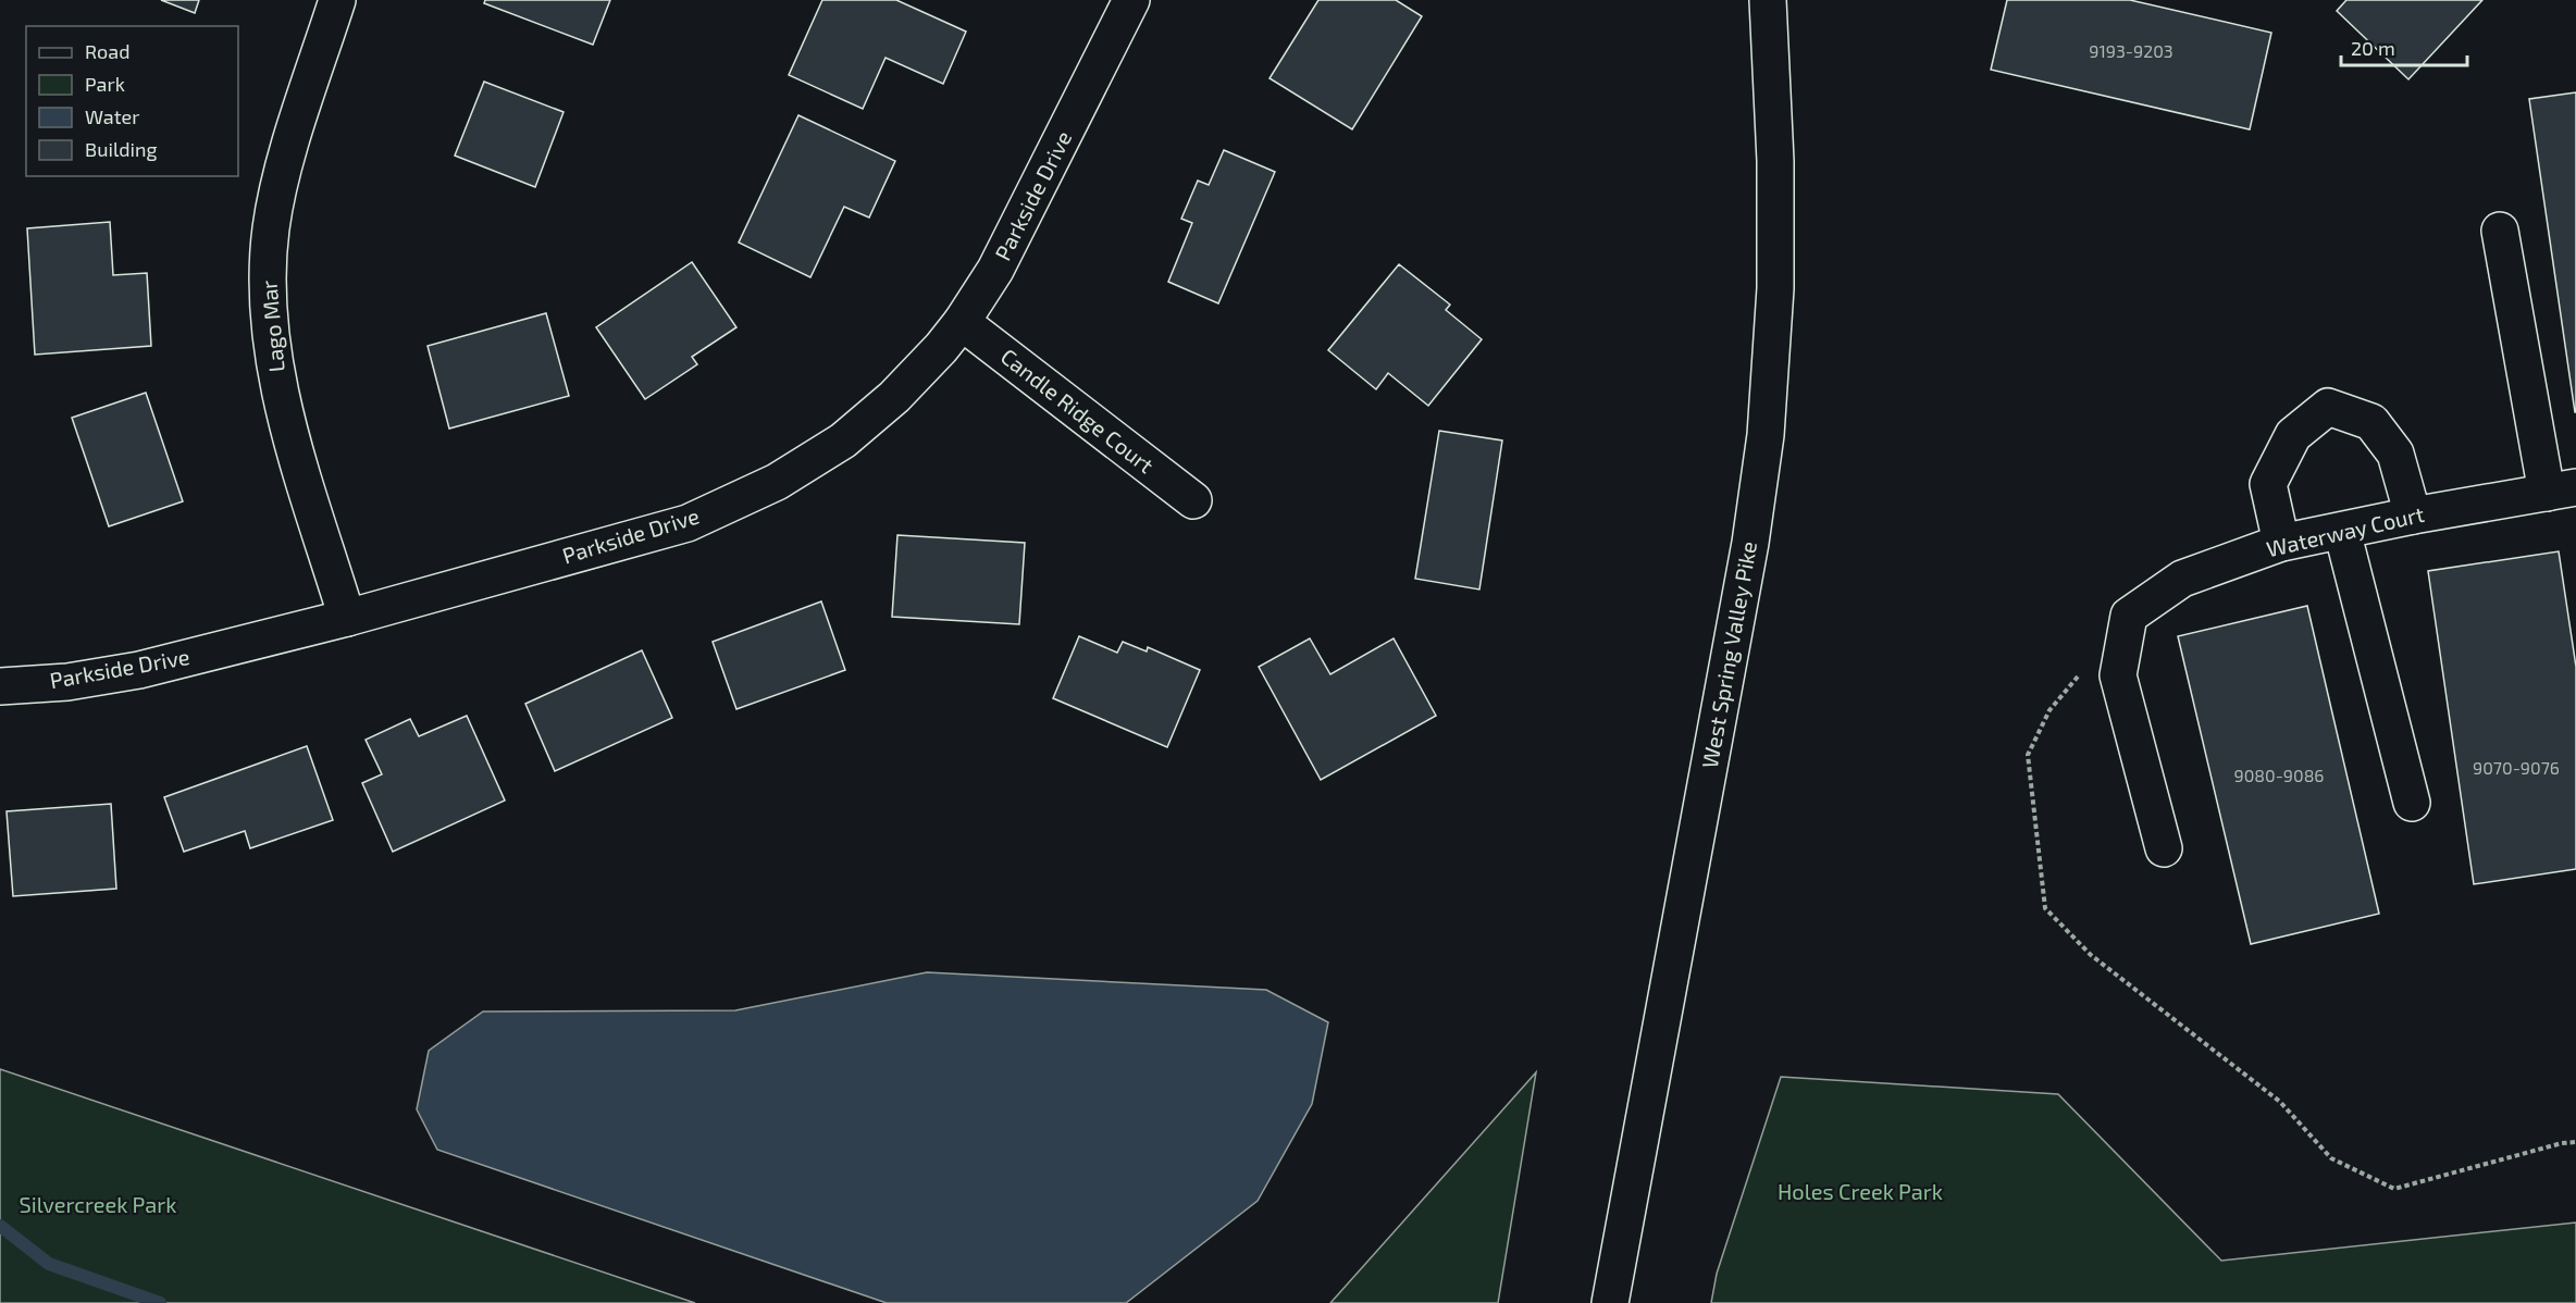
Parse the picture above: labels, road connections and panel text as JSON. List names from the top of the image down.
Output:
{
  "streets": {
    "street": [
      "Parkside Drive",
      "Lago Mar",
      "Candle Ridge Court",
      "Waterway Court",
      "West Spring Valley Pike"
    ]
  },
  "crossings": [
    ["Parkside Drive", "Lago Mar"],
    ["Parkside Drive", "Candle Ridge Court"]
  ],
  "parks": ["Holes Creek Park", "Silvercreek Park"],
  "house_numbers": ["9193-9203", "9070-9076", "9080-9086"],
  "legend": [
    "Road",
    "Park",
    "Water",
    "Building"
  ],
  "scale_bar": "20 m"
}
